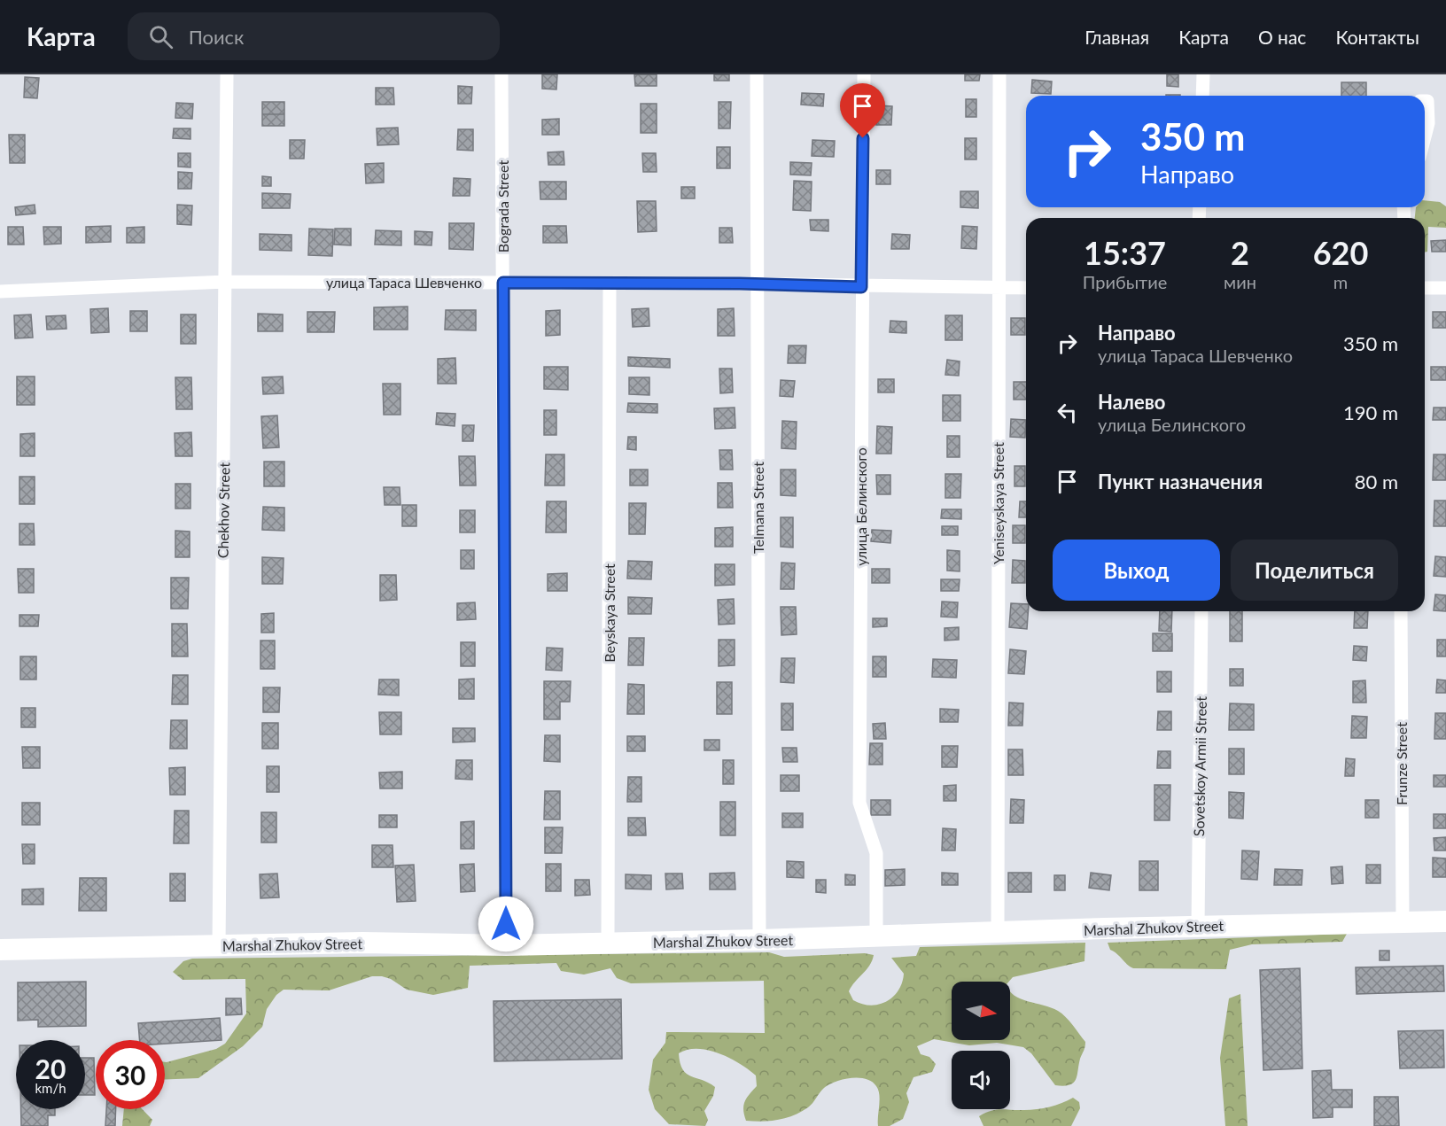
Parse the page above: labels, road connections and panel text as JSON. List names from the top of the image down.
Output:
{
  "streets": {
    "main road": ["Marshal Zhukov Street"],
    "street": [
      "Bograda Street",
      "улица Тараса Шевченко",
      "Yeniseyskaya Street",
      "улица Белинского",
      "Telmana Street",
      "Chekhov Street",
      "Beyskaya Street",
      "Frunze Street",
      "Sovetskoy Armii Street"
    ]
  },
  "crossings": [
    ["Bograda Street", "улица Тараса Шевченко"],
    ["Bograda Street", "Marshal Zhukov Street"],
    ["улица Тараса Шевченко", "Yeniseyskaya Street"],
    ["улица Тараса Шевченко", "улица Белинского"],
    ["улица Тараса Шевченко", "Telmana Street"],
    ["улица Тараса Шевченко", "Chekhov Street"],
    ["улица Тараса Шевченко", "Beyskaya Street"],
    ["Yeniseyskaya Street", "Marshal Zhukov Street"],
    ["улица Белинского", "Marshal Zhukov Street"],
    ["Telmana Street", "Marshal Zhukov Street"],
    ["Chekhov Street", "Marshal Zhukov Street"],
    ["Beyskaya Street", "Marshal Zhukov Street"],
    ["Frunze Street", "Marshal Zhukov Street"],
    ["Sovetskoy Armii Street", "Marshal Zhukov Street"]
  ],
  "north": "right",
  "page": {
    "header": "Карта",
    "search": "Поиск",
    "nav": [
      "Главная",
      "Карта",
      "О нас",
      "Контакты"
    ],
    "turn": ["350 m", "Направо"],
    "eta": [
      "15:37",
      "Прибытие",
      "2",
      "мин",
      "620",
      "m"
    ],
    "list": [
      {
        "name": "Направо",
        "note": "улица Тараса Шевченко",
        "value": "350 m"
      },
      {
        "name": "Налево",
        "note": "улица Белинского",
        "value": "190 m"
      },
      {
        "name": "Пункт назначения",
        "value": "80 m"
      }
    ],
    "buttons": ["Выход", "Поделиться"],
    "speed": "20 km/h",
    "limit": "30"
  }
}
